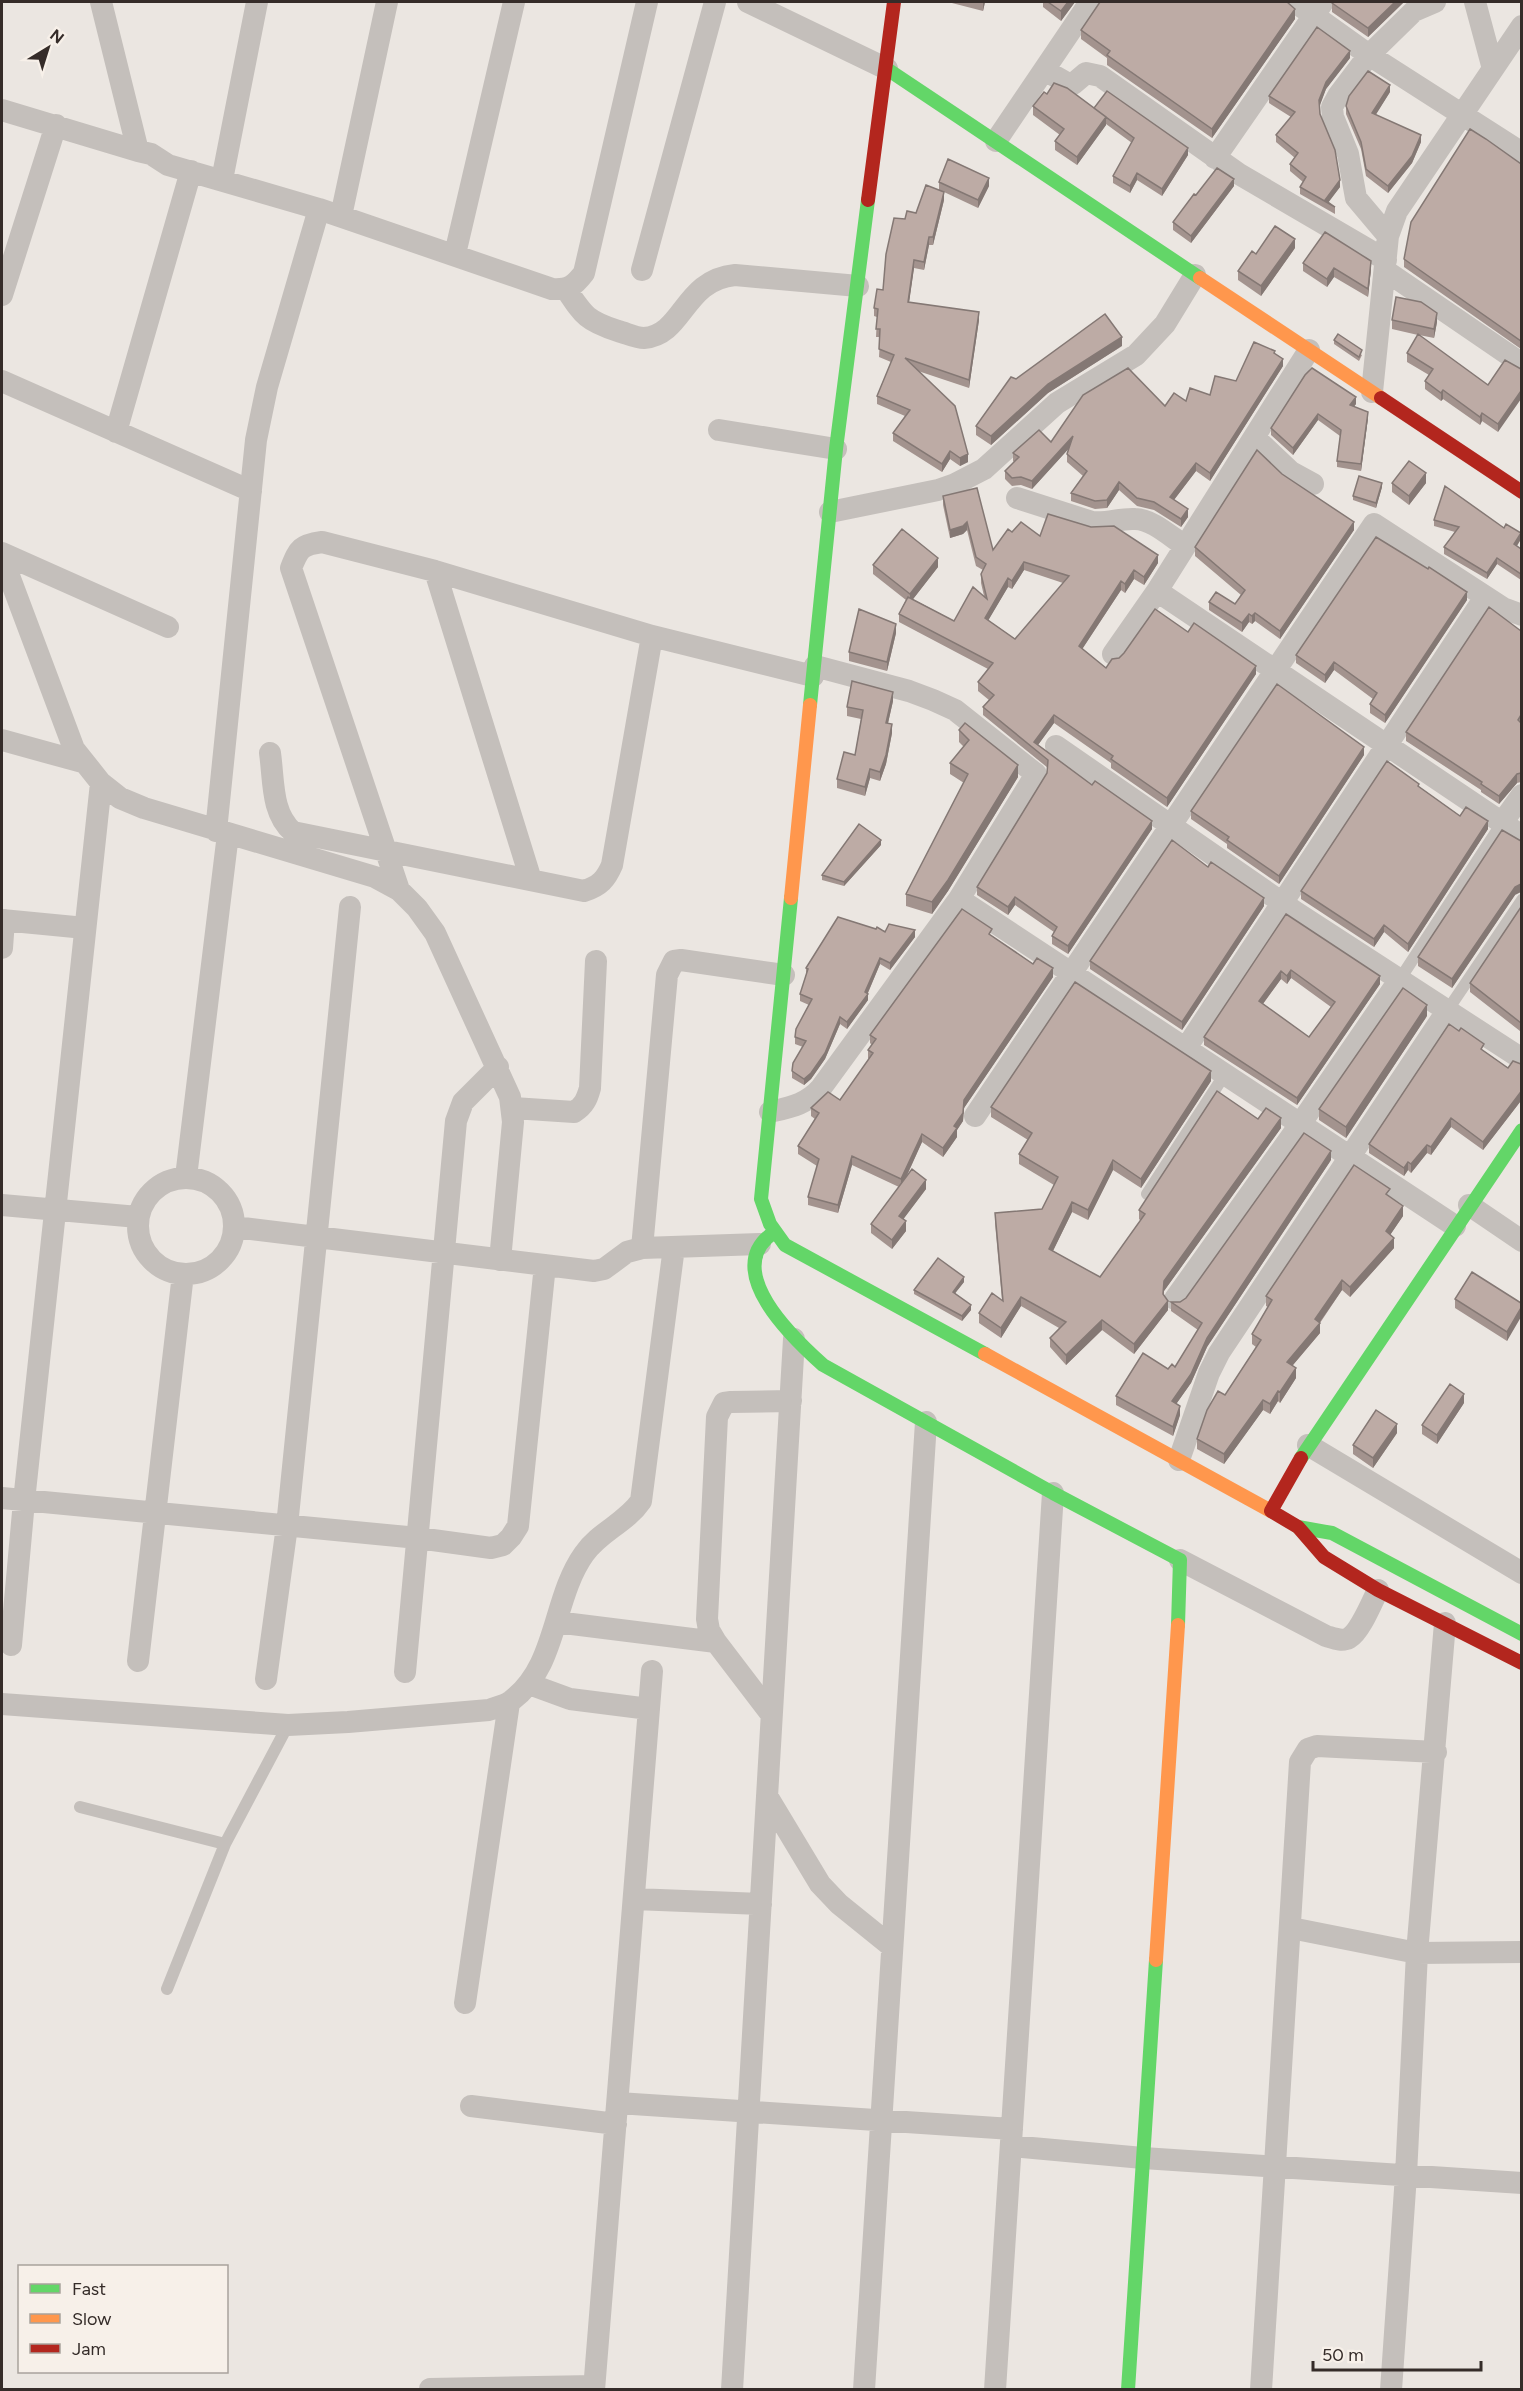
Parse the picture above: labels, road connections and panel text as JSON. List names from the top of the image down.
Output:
{
  "legend": ["Fast", "Slow", "Jam"],
  "scale_bar": "50 m",
  "north": "top right"
}
